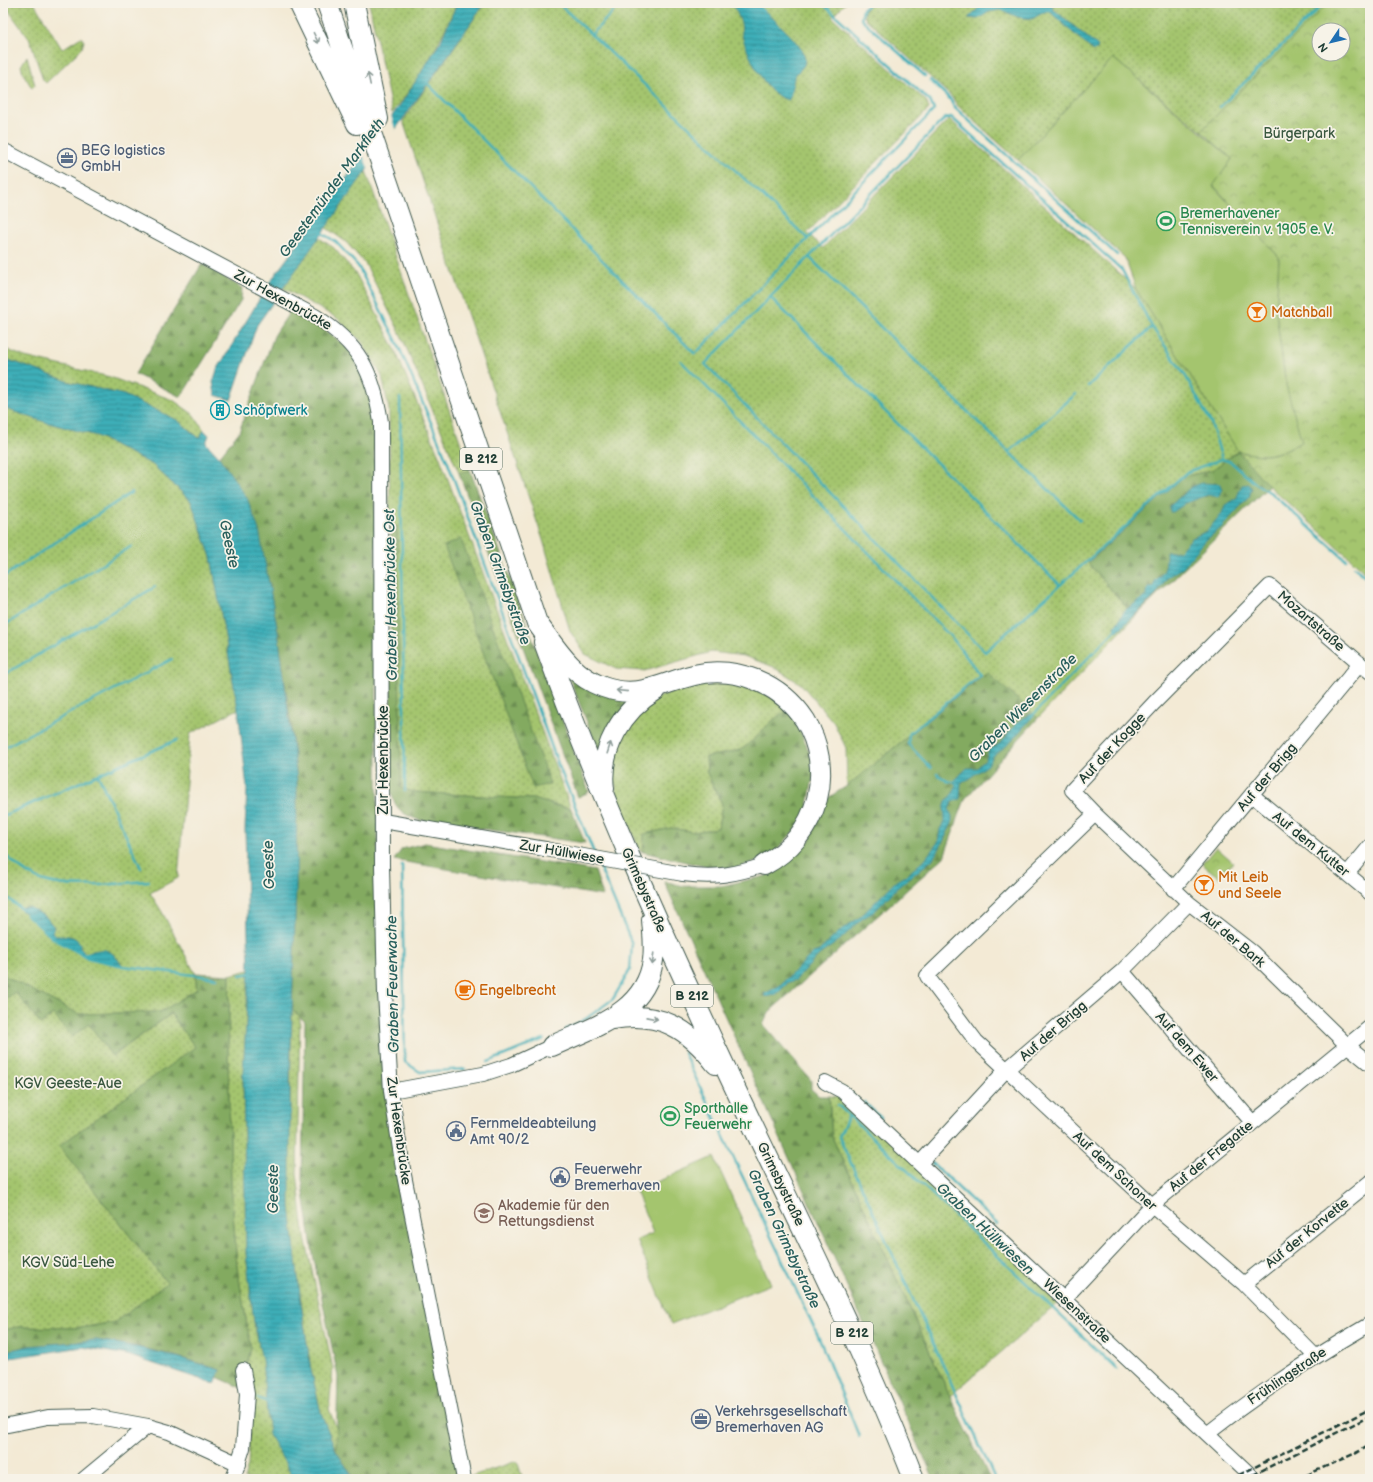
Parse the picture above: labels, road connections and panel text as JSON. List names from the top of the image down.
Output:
{
  "streets": {
    "highway": ["B 212", "Grimsbystraße"],
    "street": [
      "Zur Hexenbrücke",
      "Mozartstraße",
      "Auf der Kogge",
      "Auf der Brigg",
      "Auf dem Kutter",
      "Zur Hüllwiese",
      "Auf der Bark",
      "Auf dem Ewer",
      "Auf der Fregatte",
      "Auf dem Schoner",
      "Auf der Korvette",
      "Wiesenstraße",
      "Frühlingstraße"
    ]
  },
  "crossings": [
    ["Zur Hexenbrücke", "Zur Hüllwiese"],
    ["B 212", "Grimsbystraße"],
    ["Mozartstraße", "Auf der Kogge"],
    ["Mozartstraße", "Auf der Brigg"],
    ["Auf der Kogge", "Auf der Bark"],
    ["Auf der Kogge", "Auf dem Schoner"],
    ["Auf der Brigg", "Auf dem Kutter"],
    ["Auf der Brigg", "Auf der Bark"],
    ["Auf der Brigg", "Auf dem Ewer"],
    ["Auf der Brigg", "Auf dem Schoner"],
    ["Auf der Brigg", "Wiesenstraße"],
    ["Auf der Bark", "Auf der Fregatte"],
    ["Auf der Bark", "Auf dem Schoner"],
    ["Auf dem Ewer", "Auf der Fregatte"],
    ["Auf der Fregatte", "Auf dem Schoner"],
    ["Auf der Fregatte", "Wiesenstraße"],
    ["Auf dem Schoner", "Auf der Korvette"],
    ["Auf dem Schoner", "Frühlingstraße"],
    ["Wiesenstraße", "Frühlingstraße"]
  ],
  "water": [
    "Geestemünder Markfleth",
    "Geeste",
    "Graben Grimsbystraße",
    "Graben Hexenbrücke Ost",
    "Graben Wiesenstraße",
    "Graben Feuerwache",
    "Graben Hüllwiesen"
  ],
  "parks": ["Bürgerpark", "KGV Geeste-Aue", "KGV Süd-Lehe"],
  "places": {
    "office": ["BEG logistics GmbH", "Verkehrsgesellschaft Bremerhaven AG"],
    "sports": ["Bremerhavener Tennisverein v. 1905 e. V.", "Sporthalle Feuerwehr"],
    "bar": ["Matchball", "Mit Leib und Seele"],
    "building": ["Schöpfwerk"],
    "cafe": ["Engelbrecht"],
    "public building": ["Fernmeldeabteilung Amt 90/2", "Feuerwehr Bremerhaven"],
    "school or university": ["Akademie für den Rettungsdienst"]
  },
  "north": "bottom left"
}
